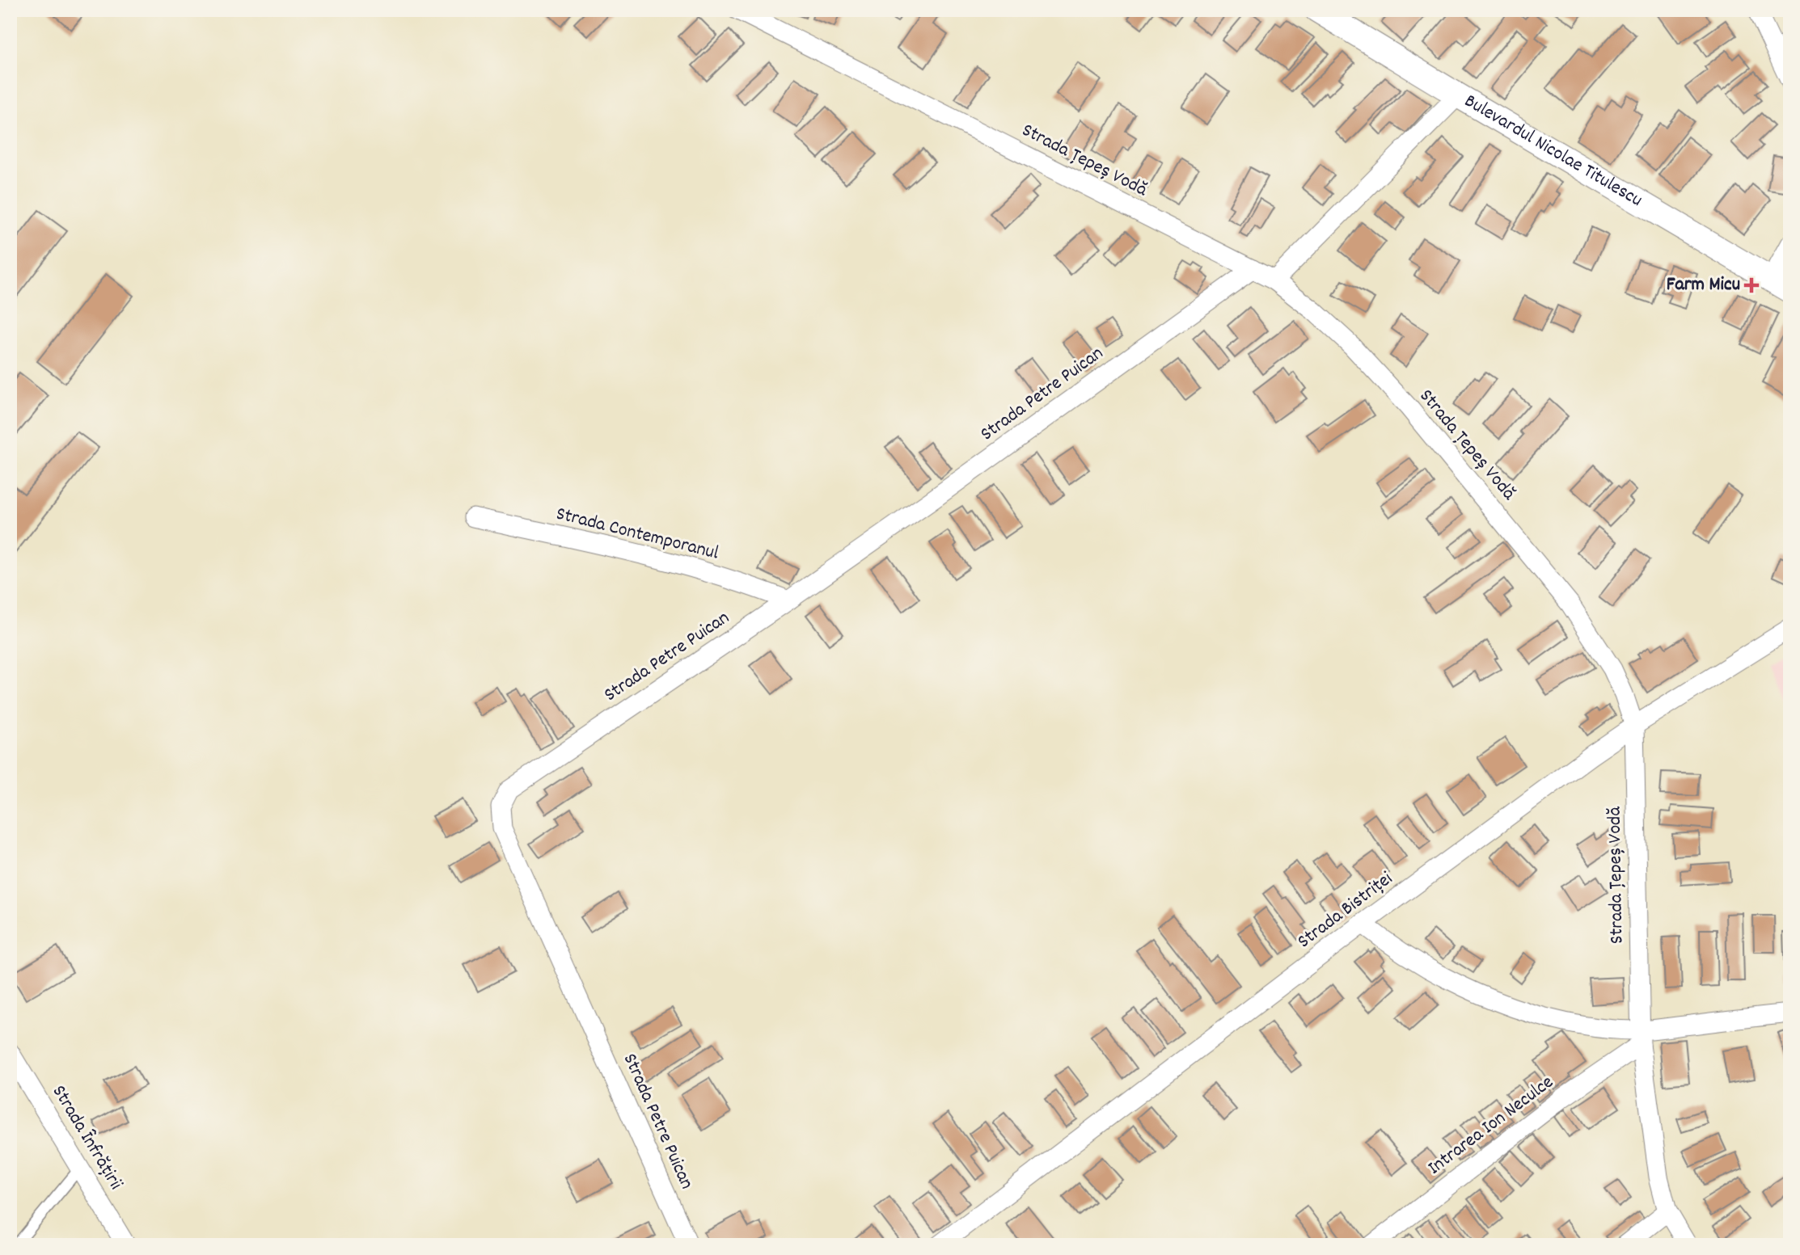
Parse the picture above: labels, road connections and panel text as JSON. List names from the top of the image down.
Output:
{
  "streets": {
    "street": [
      "Bulevardul Nicolae Titulescu",
      "Strada Țepeș Vodă",
      "Strada Petre Puican",
      "Strada Contemporanul",
      "Strada Bistriței",
      "Intrarea Ion Neculce",
      "Strada Înfrățirii"
    ]
  },
  "crossings": [
    ["Strada Țepeș Vodă", "Strada Petre Puican"],
    ["Strada Țepeș Vodă", "Strada Bistriței"],
    ["Strada Țepeș Vodă", "Intrarea Ion Neculce"],
    ["Strada Petre Puican", "Strada Contemporanul"]
  ],
  "places": {
    "health": ["Farm Micu"]
  }
}
